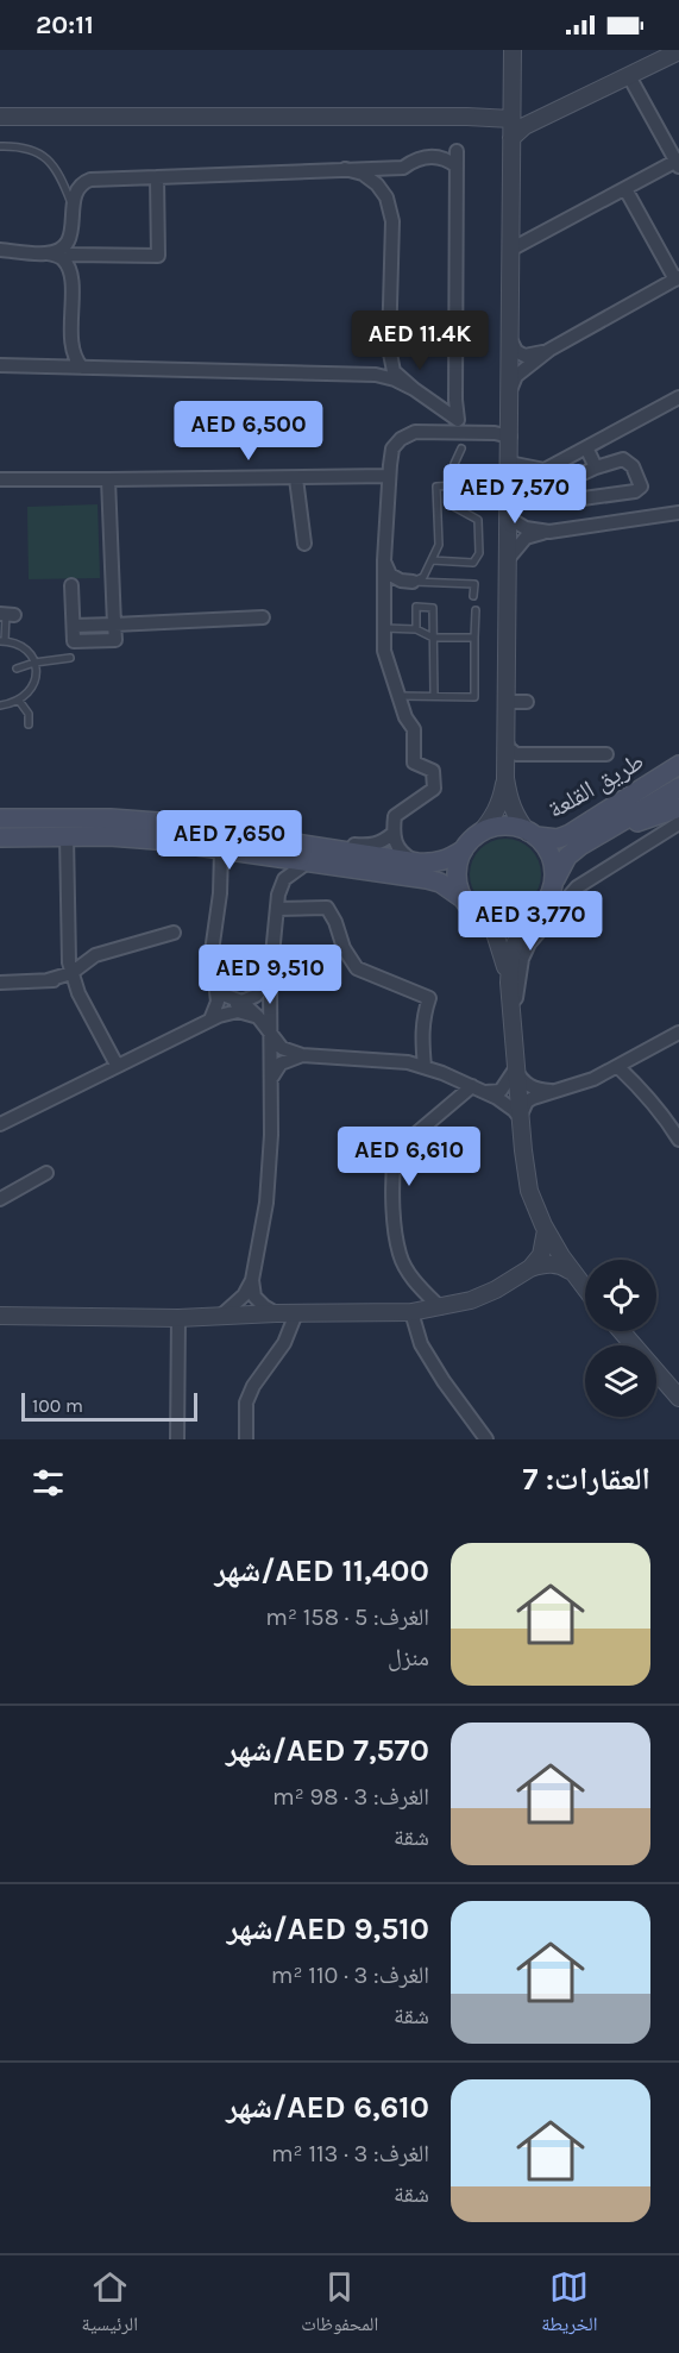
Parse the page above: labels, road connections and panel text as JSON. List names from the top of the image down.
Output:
{
  "streets": {
    "main road": ["طريق القلعة"]
  },
  "scale_bar": "100 m",
  "page": {
    "status": "20:11",
    "price": [
      "AED 11.4K",
      "AED 6,500",
      "AED 7,570",
      "AED 7,650",
      "AED 3,770",
      "AED 9,510",
      "AED 6,610"
    ],
    "scale": "100 m",
    "heading": "العقارات: 7",
    "list": [
      {
        "name": "AED 11,400/شهر",
        "note": "الغرف: 5 · 158 m² · منزل"
      },
      {
        "name": "AED 7,570/شهر",
        "note": "الغرف: 3 · 98 m² · شقة"
      },
      {
        "name": "AED 9,510/شهر",
        "note": "الغرف: 3 · 110 m² · شقة"
      },
      {
        "name": "AED 6,610/شهر",
        "note": "الغرف: 3 · 113 m² · شقة"
      }
    ],
    "tabs": ["الخريطة", "المحفوظات", "الرئيسية"]
  }
}
